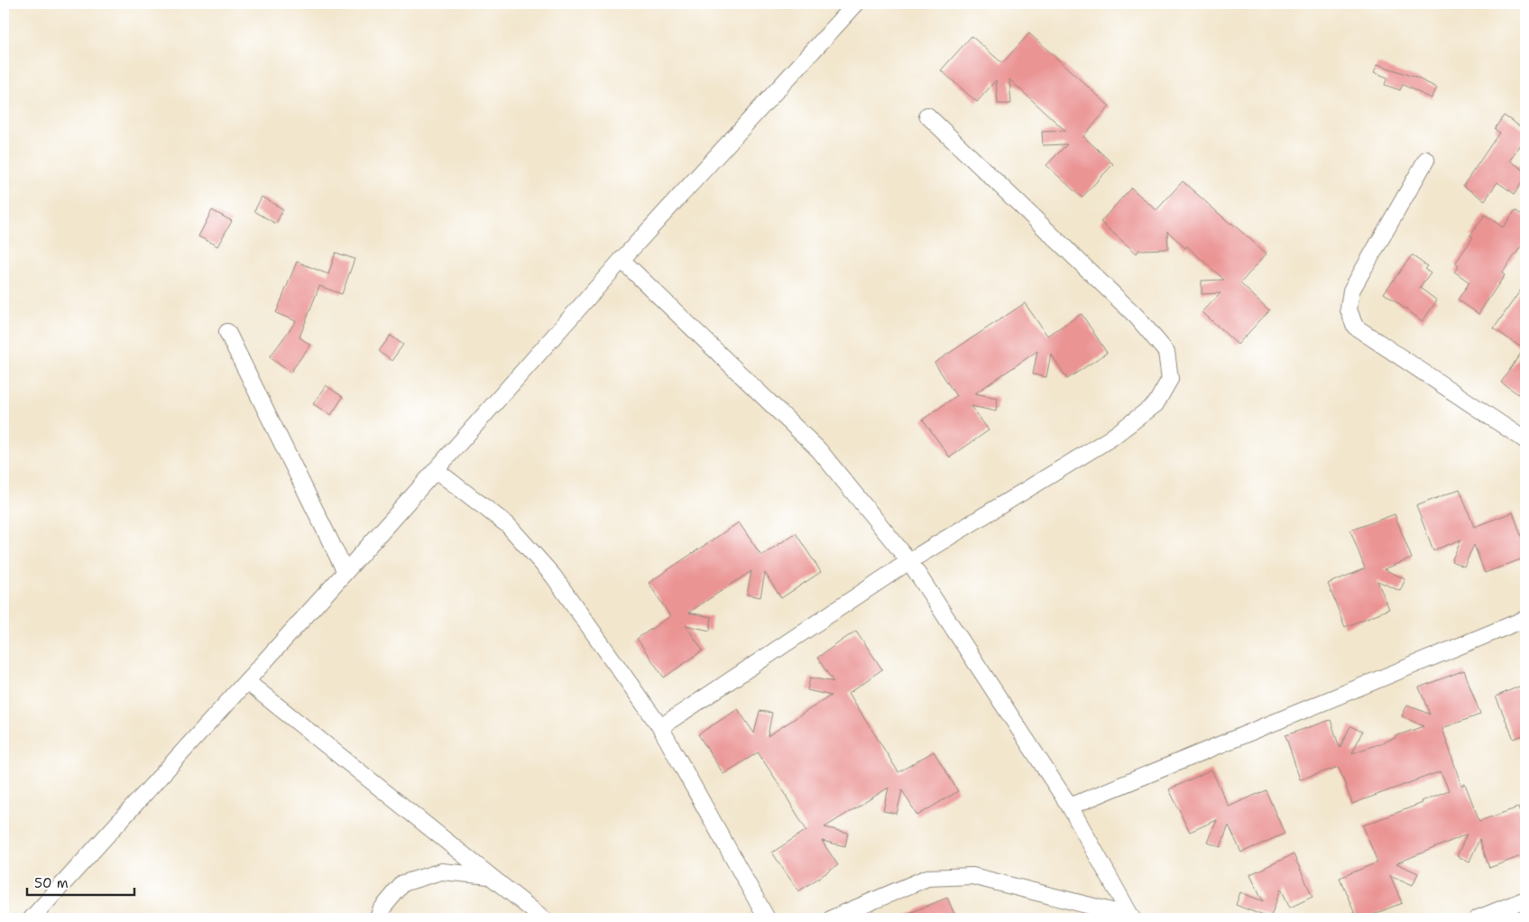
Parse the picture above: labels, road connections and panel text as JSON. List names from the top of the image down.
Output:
{
  "scale_bar": "50 m"
}
